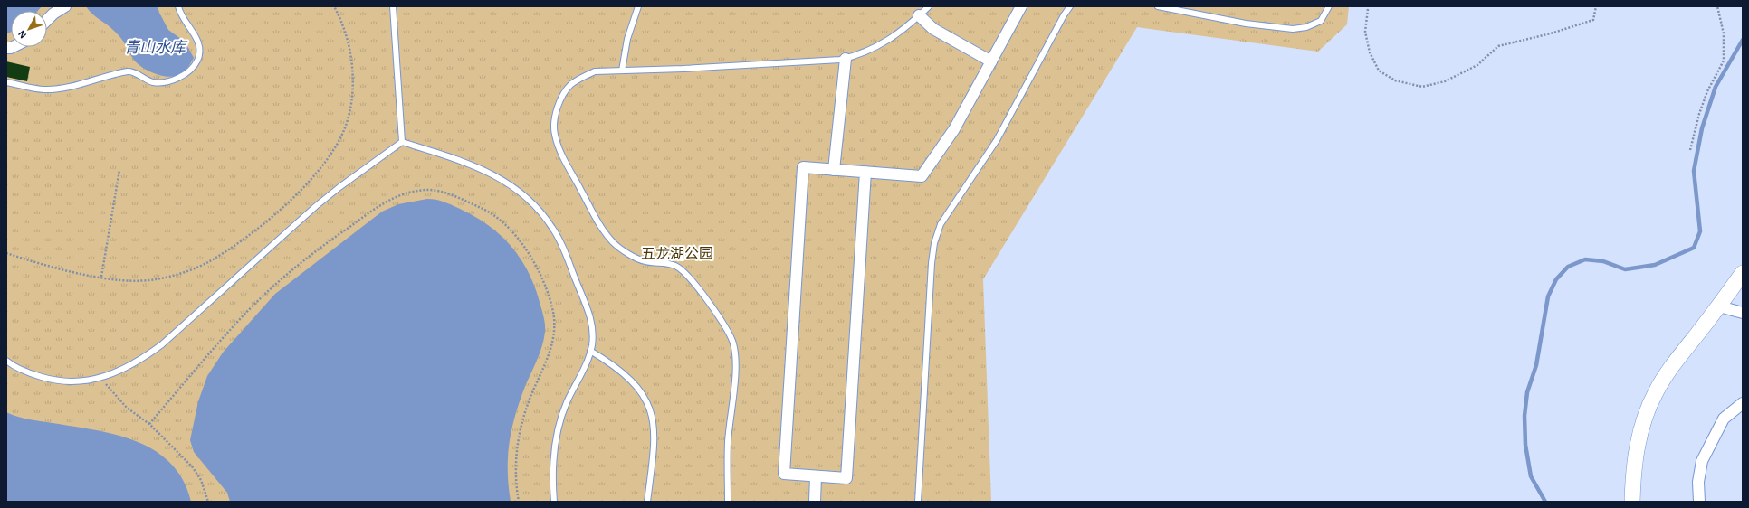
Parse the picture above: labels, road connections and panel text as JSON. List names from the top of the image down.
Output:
{
  "water": ["青山水库"],
  "parks": ["五龙湖公园"],
  "north": "bottom left"
}
